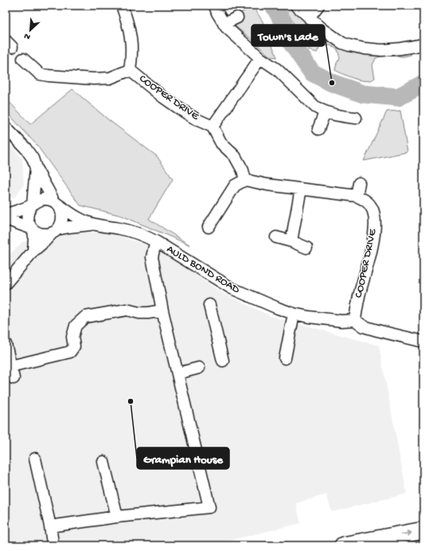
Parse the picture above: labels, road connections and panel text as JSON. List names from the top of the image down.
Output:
{
  "streets": {
    "street": ["COOPER DRIVE", "AULD BOND ROAD"]
  },
  "crossings": [
    ["COOPER DRIVE", "AULD BOND ROAD"]
  ],
  "places": ["Town's Lade", "Grampian House"],
  "north": "bottom left"
}
